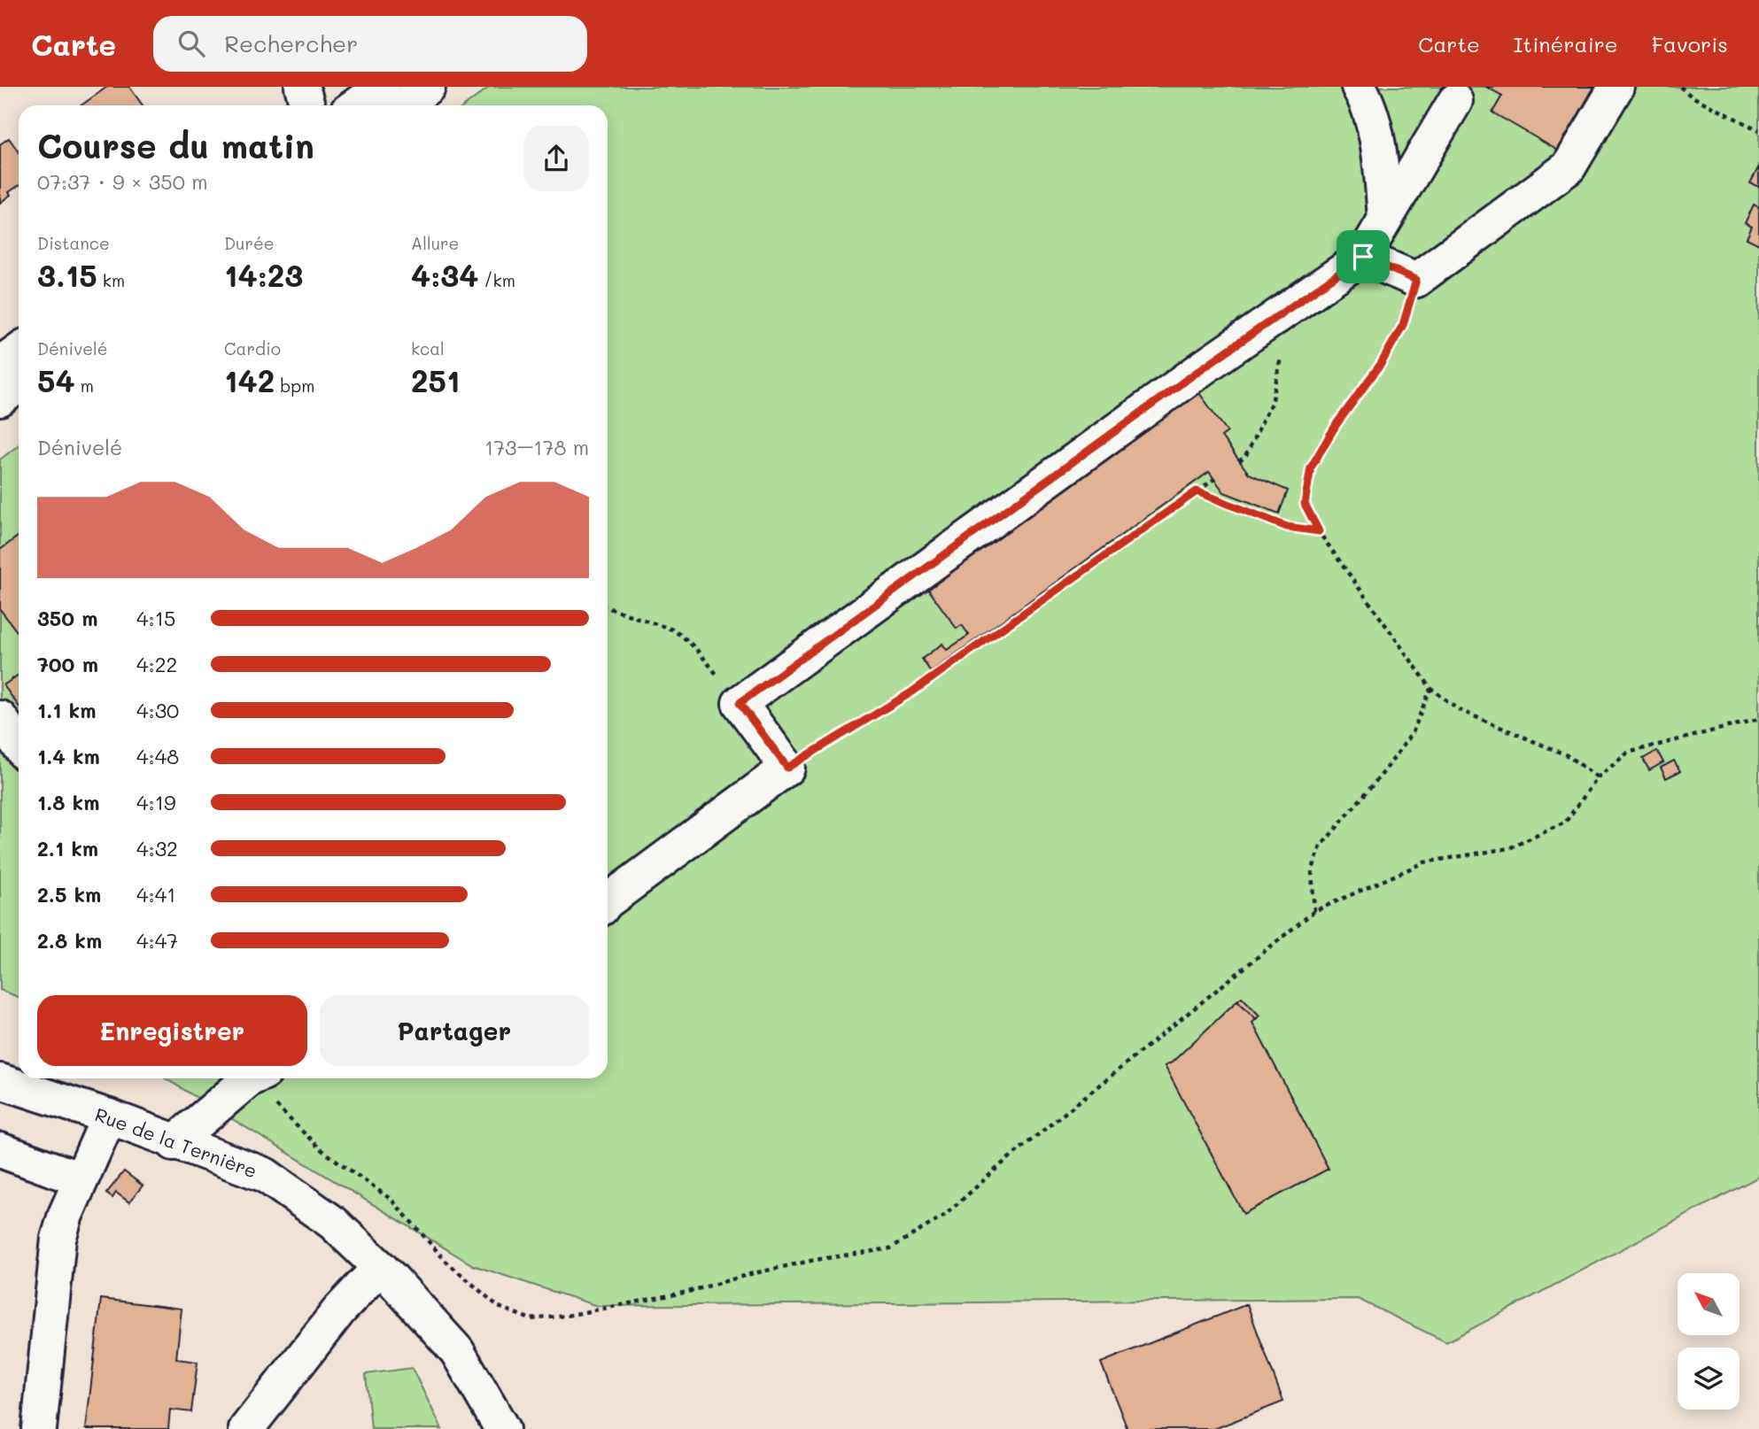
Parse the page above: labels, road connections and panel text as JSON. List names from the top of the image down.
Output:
{
  "streets": {
    "street": ["Rue de la Ternière"]
  },
  "north": "top left",
  "page": {
    "header": "Carte",
    "search": "Rechercher",
    "nav": ["Carte", "Itinéraire", "Favoris"],
    "heading": ["Course du matin", "07:37 · 9 × 350 m"],
    "stats": [
      ["Distance", "3.15 km"],
      ["Durée", "14:23"],
      ["Allure", "4:34 /km"],
      ["Dénivelé", "54 m"],
      ["Cardio", "142 bpm"],
      ["kcal", "251"]
    ],
    "chart": ["Dénivelé", "173–178 m"],
    "list": [
      {
        "name": "350 m",
        "note": "4:15"
      },
      {
        "name": "700 m",
        "note": "4:22"
      },
      {
        "name": "1.1 km",
        "note": "4:30"
      },
      {
        "name": "1.4 km",
        "note": "4:48"
      },
      {
        "name": "1.8 km",
        "note": "4:19"
      },
      {
        "name": "2.1 km",
        "note": "4:32"
      },
      {
        "name": "2.5 km",
        "note": "4:41"
      },
      {
        "name": "2.8 km",
        "note": "4:47"
      }
    ],
    "buttons": ["Enregistrer", "Partager"]
  }
}
